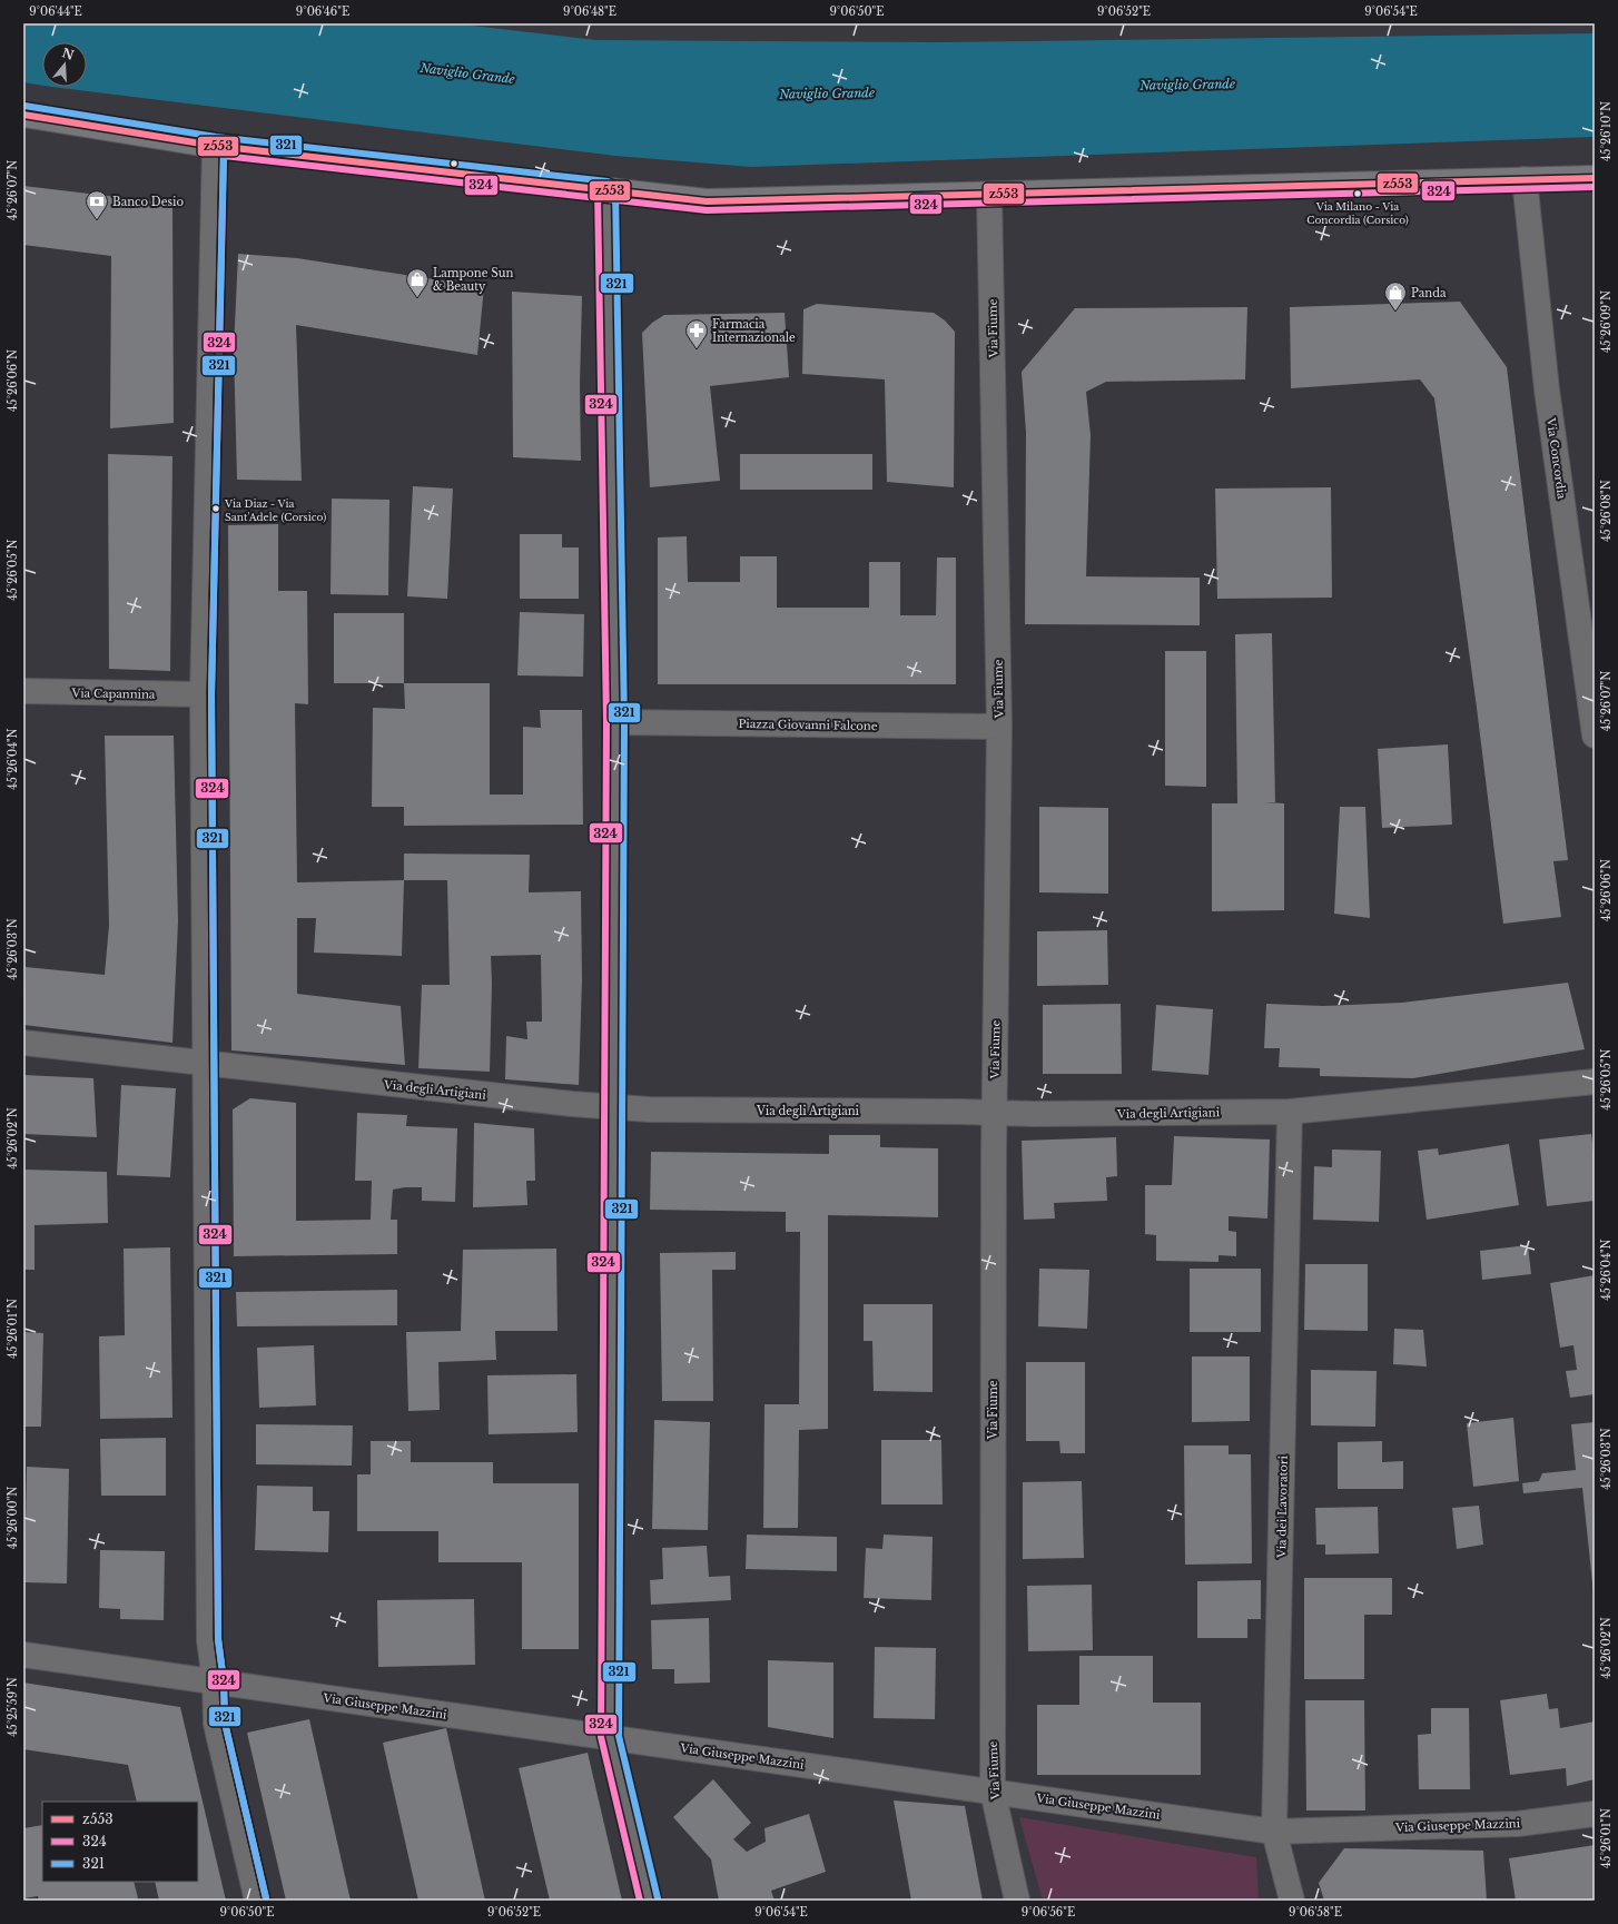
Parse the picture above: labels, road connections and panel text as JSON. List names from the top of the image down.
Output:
{
  "streets": {
    "street": [
      "Via Fiume",
      "Via Concordia",
      "Via Capannina",
      "Piazza Giovanni Falcone",
      "Via degli Artigiani",
      "Via dei Lavoratori",
      "Via Giuseppe Mazzini"
    ]
  },
  "crossings": [
    ["Via Fiume", "Piazza Giovanni Falcone"],
    ["Via Fiume", "Via degli Artigiani"],
    ["Via Fiume", "Via Giuseppe Mazzini"],
    ["Via degli Artigiani", "Via dei Lavoratori"],
    ["Via dei Lavoratori", "Via Giuseppe Mazzini"]
  ],
  "water": ["Naviglio Grande"],
  "places": {
    "other": ["Via Milano - Via Concordia (Corsico)", "Via Diaz - Via Sant'Adele (Corsico)"],
    "bank": ["Banco Desio"],
    "shop": ["Lampone Sun & Beauty", "Panda"],
    "pharmacy": ["Farmacia Internazionale"]
  },
  "lines": ["transit line 321", "transit line z553", "transit line 324"],
  "legend": ["z553", "324", "321"],
  "north": "top",
  "coordinates": [
    "9°06'44\"E",
    "9°06'46\"E",
    "9°06'48\"E",
    "9°06'50\"E",
    "9°06'52\"E",
    "9°06'54\"E",
    "45°26'10\"N",
    "45°26'07\"N",
    "45°26'09\"N",
    "45°26'06\"N",
    "45°26'08\"N",
    "45°26'05\"N",
    "45°26'04\"N",
    "45°26'03\"N",
    "45°26'02\"N",
    "45°26'01\"N",
    "45°26'00\"N",
    "45°25'59\"N",
    "9°06'56\"E",
    "9°06'58\"E"
  ]
}
